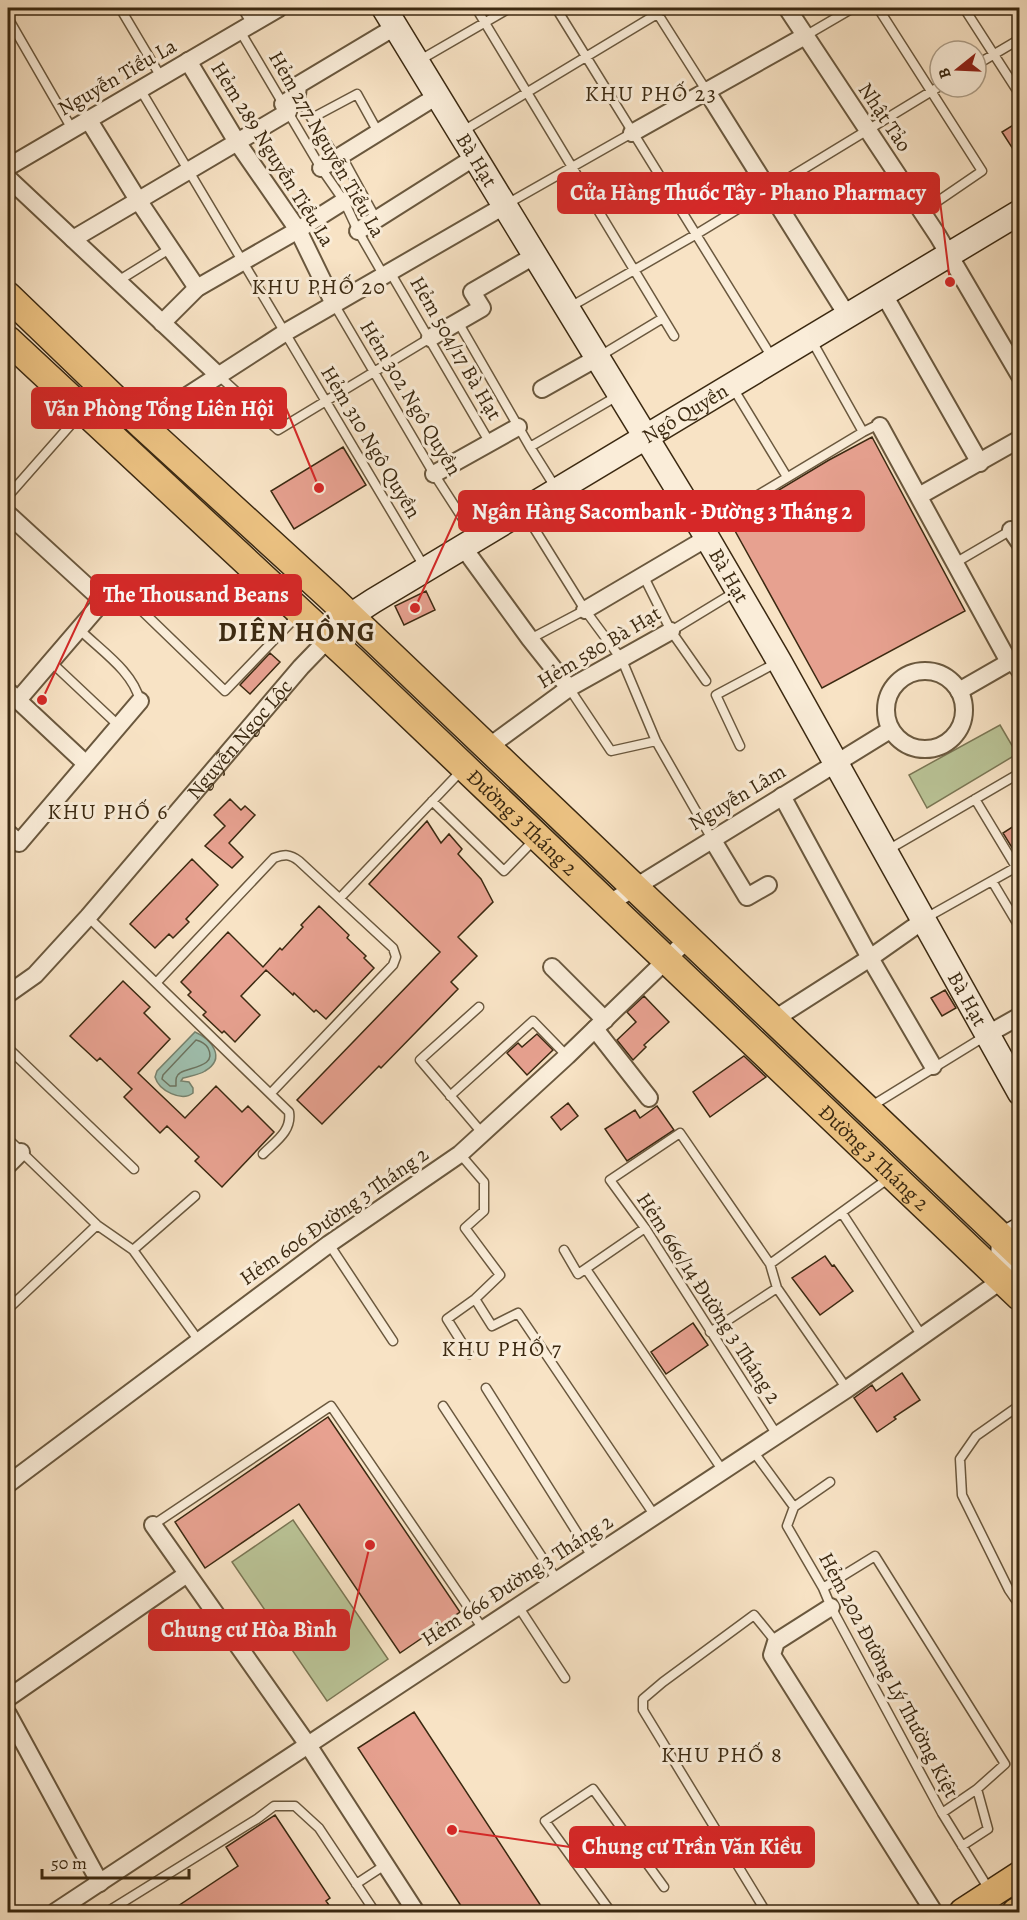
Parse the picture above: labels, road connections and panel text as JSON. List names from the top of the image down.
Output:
{
  "streets": {
    "main road": ["Đường 3 Tháng 2"],
    "street": [
      "Nguyễn Tiểu La",
      "Nhật Tảo",
      "Hẻm 289 Nguyễn Tiểu La",
      "Bà Hạt",
      "Ngô Quyền",
      "Hẻm 580 Bà Hạt",
      "Nguyễn Ngọc Lộc",
      "Nguyễn Lâm",
      "Hẻm 606 Đường 3 Tháng 2",
      "Hẻm 666 Đường 3 Tháng 2"
    ],
    "lane": [
      "Hẻm 277 Nguyễn Tiểu La",
      "Hẻm 504/17 Bà Hạt",
      "Hẻm 302 Ngô Quyền",
      "Hẻm 310 Ngô Quyền",
      "Hẻm 666/14 Đường 3 Tháng 2",
      "Hẻm 202 Đường Lý Thường Kiệt"
    ]
  },
  "crossings": [
    ["Nguyễn Tiểu La", "Hẻm 277 Nguyễn Tiểu La"],
    ["Nguyễn Tiểu La", "Hẻm 289 Nguyễn Tiểu La"],
    ["Nguyễn Tiểu La", "Hẻm 310 Ngô Quyền"],
    ["Nhật Tảo", "Ngô Quyền"],
    ["Hẻm 277 Nguyễn Tiểu La", "Hẻm 504/17 Bà Hạt"],
    ["Hẻm 289 Nguyễn Tiểu La", "Hẻm 302 Ngô Quyền"],
    ["Bà Hạt", "Ngô Quyền"],
    ["Bà Hạt", "Hẻm 580 Bà Hạt"],
    ["Bà Hạt", "Nguyễn Lâm"],
    ["Hẻm 302 Ngô Quyền", "Ngô Quyền"],
    ["Ngô Quyền", "Hẻm 310 Ngô Quyền"],
    ["Ngô Quyền", "Nguyễn Ngọc Lộc"],
    ["Ngô Quyền", "Đường 3 Tháng 2"],
    ["Hẻm 580 Bà Hạt", "Đường 3 Tháng 2"],
    ["Nguyễn Ngọc Lộc", "Đường 3 Tháng 2"],
    ["Nguyễn Lâm", "Đường 3 Tháng 2"],
    ["Đường 3 Tháng 2", "Hẻm 606 Đường 3 Tháng 2"],
    ["Đường 3 Tháng 2", "Hẻm 666 Đường 3 Tháng 2"],
    ["Hẻm 666/14 Đường 3 Tháng 2", "Hẻm 666 Đường 3 Tháng 2"]
  ],
  "districts": [
    "KHU PHỐ 23",
    "KHU PHỐ 20",
    "DIÊN HỒNG",
    "KHU PHỐ 6",
    "KHU PHỐ 7",
    "KHU PHỐ 8"
  ],
  "places": [
    "Cửa Hàng Thuốc Tây - Phano Pharmacy",
    "Văn Phòng Tổng Liên Hội",
    "Ngân Hàng Sacombank - Đường 3 Tháng 2",
    "The Thousand Beans",
    "Chung cư Hòa Bình",
    "Chung cư Trần Văn Kiều"
  ],
  "scale_bar": "50 m",
  "north": "left"
}
